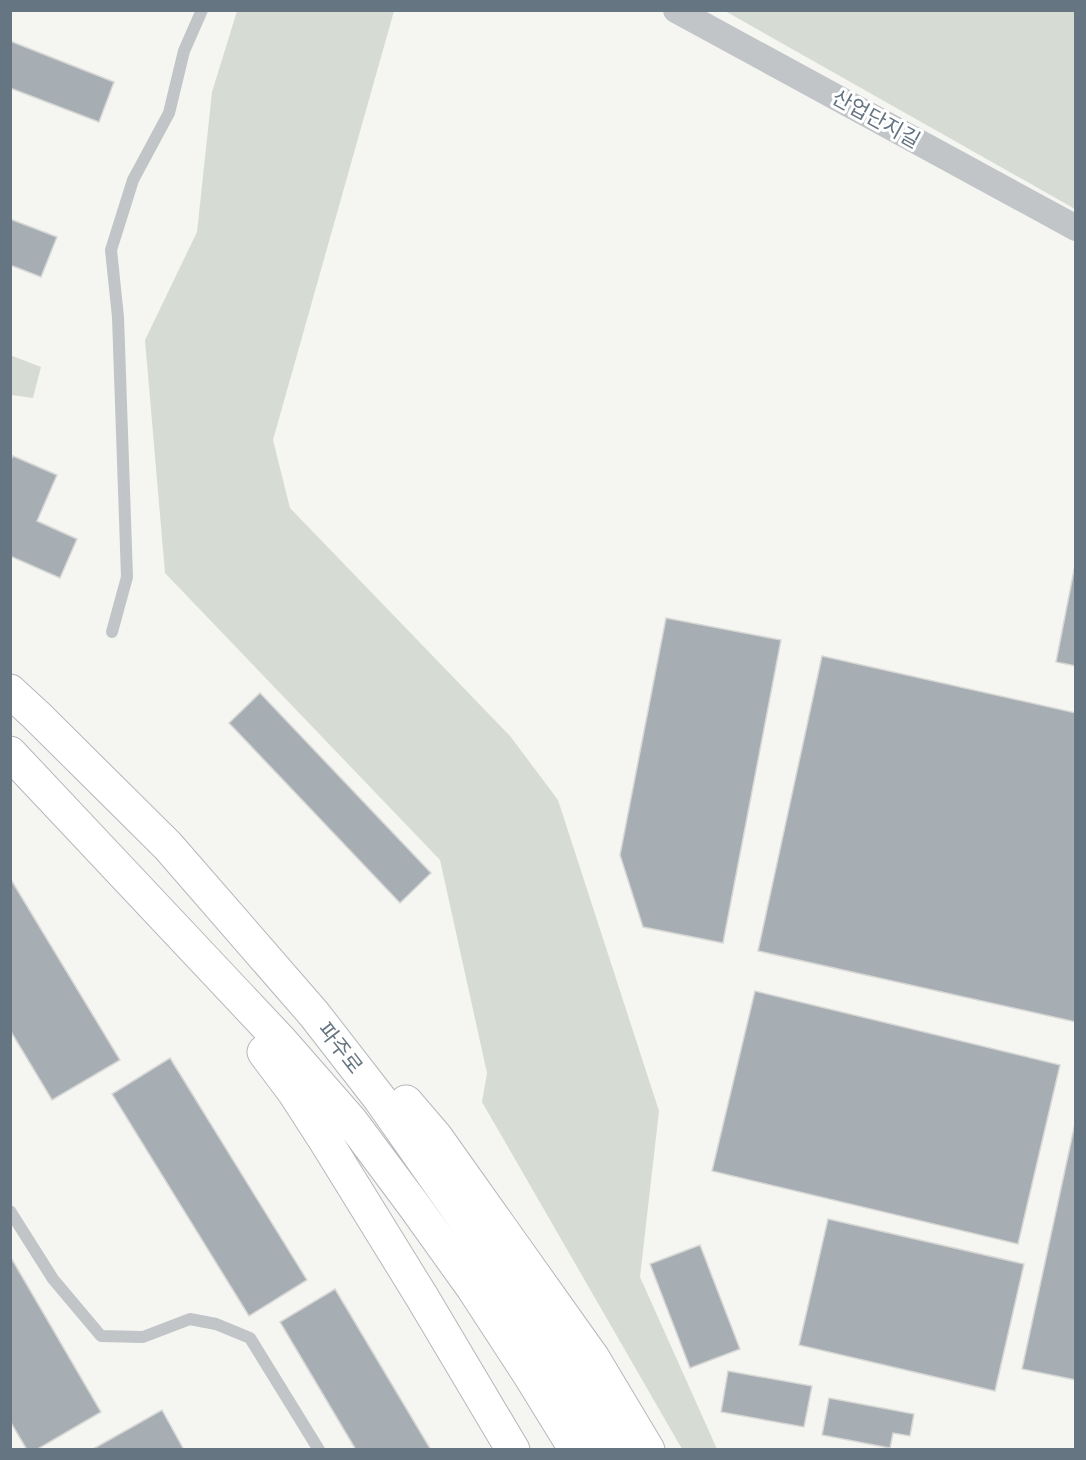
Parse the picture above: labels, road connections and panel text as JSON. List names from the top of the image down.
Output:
{
  "streets": {
    "main road": ["파주로"],
    "street": ["산업단지길"]
  }
}
